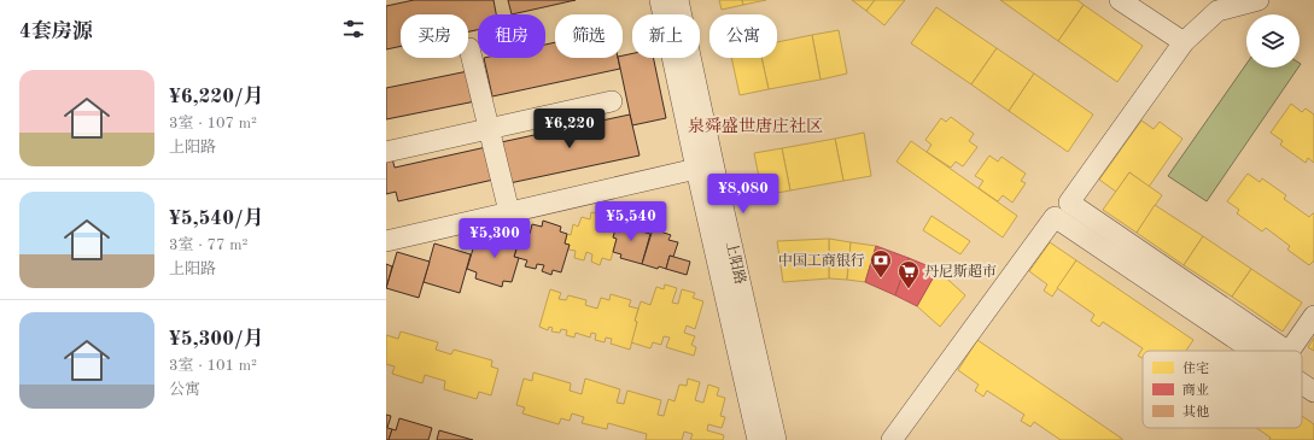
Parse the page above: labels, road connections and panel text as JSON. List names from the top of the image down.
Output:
{
  "streets": {
    "street": ["上阳路"]
  },
  "districts": ["泉舜盛世唐庄社区"],
  "places": {
    "bank": ["中国工商银行"],
    "supermarket": ["丹尼斯超市"]
  },
  "legend": ["住宅", "商业", "其他"],
  "page": {
    "heading": "4套房源",
    "chip": [
      "买房",
      "租房",
      "筛选",
      "新上",
      "公寓"
    ],
    "list": [
      {
        "name": "¥6,220/月",
        "note": "3室 · 107 m² · 上阳路"
      },
      {
        "name": "¥5,540/月",
        "note": "3室 · 77 m² · 上阳路"
      },
      {
        "name": "¥5,300/月",
        "note": "3室 · 101 m² · 公寓"
      }
    ],
    "price": [
      "¥6,220",
      "¥8,080",
      "¥5,540",
      "¥5,300"
    ]
  }
}
